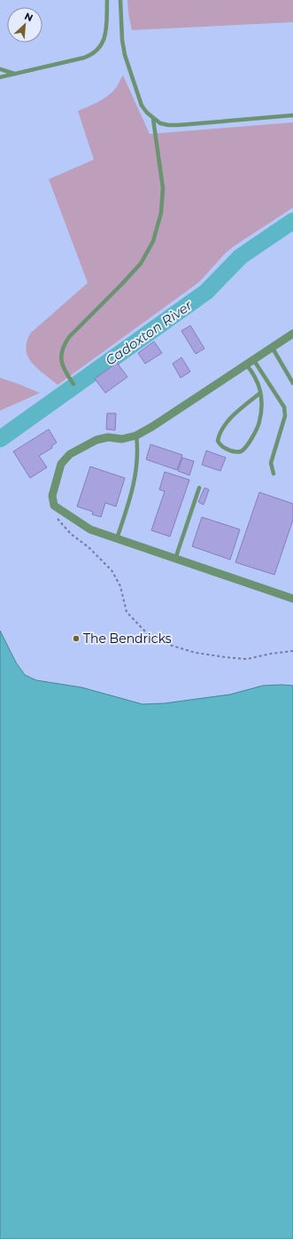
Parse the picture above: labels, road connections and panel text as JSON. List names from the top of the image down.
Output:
{
  "water": ["Cadoxton River"],
  "places": ["The Bendricks"],
  "north": "top right"
}
